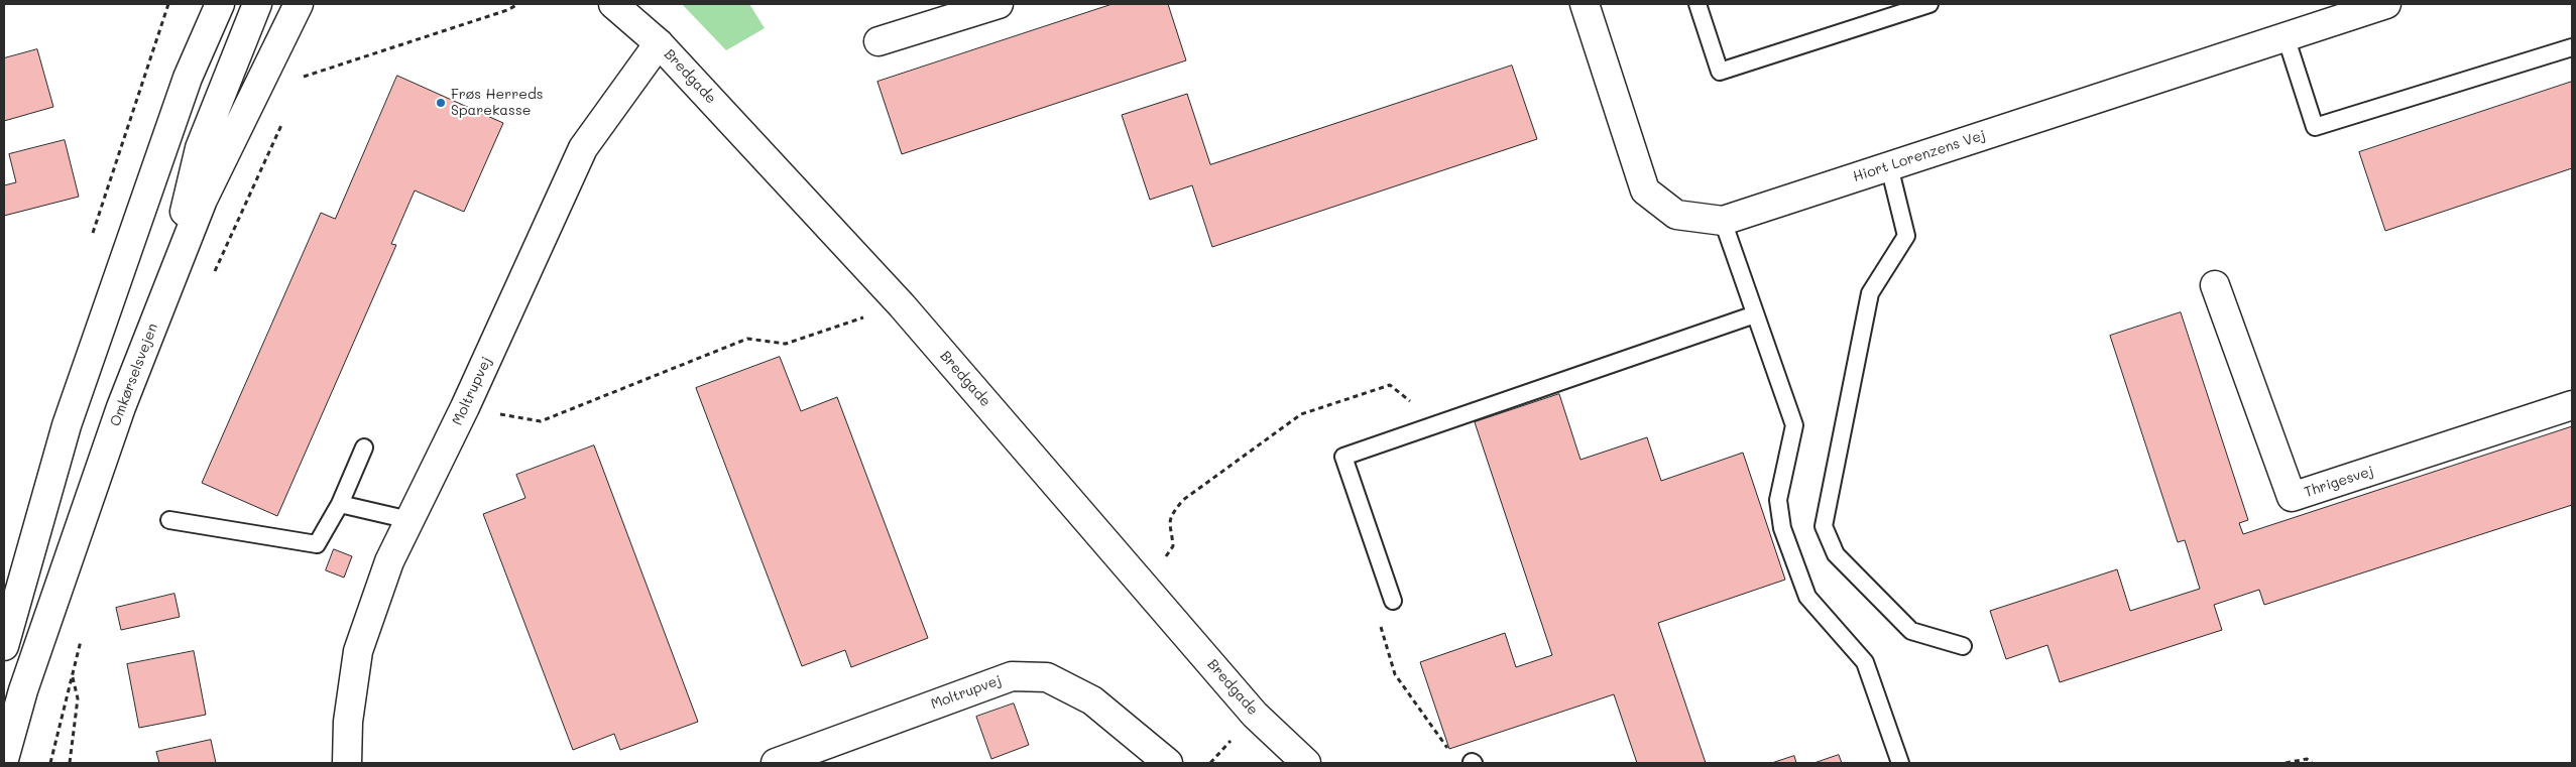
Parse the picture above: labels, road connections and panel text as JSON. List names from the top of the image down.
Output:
{
  "streets": {
    "street": [
      "Bredgade",
      "Hiort Lorenzens Vej",
      "Omkørselsvejen",
      "Moltrupvej",
      "Thrigesvej"
    ]
  },
  "crossings": [
    ["Bredgade", "Moltrupvej"]
  ],
  "places": ["Frøs Herreds Sparekasse"]
}
